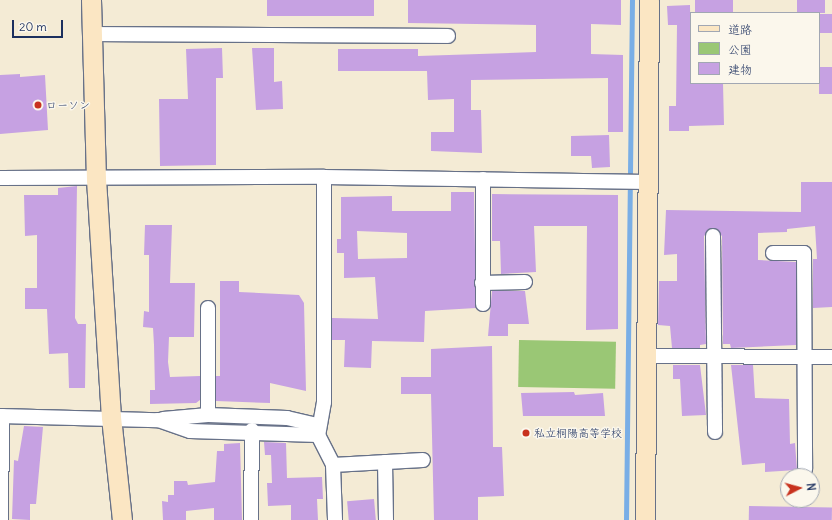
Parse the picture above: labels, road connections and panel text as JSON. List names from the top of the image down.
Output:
{
  "places": ["ローソン", "私立桐陽高等学校"],
  "legend": ["道路", "公園", "建物"],
  "scale_bar": "20 m",
  "north": "right"
}
